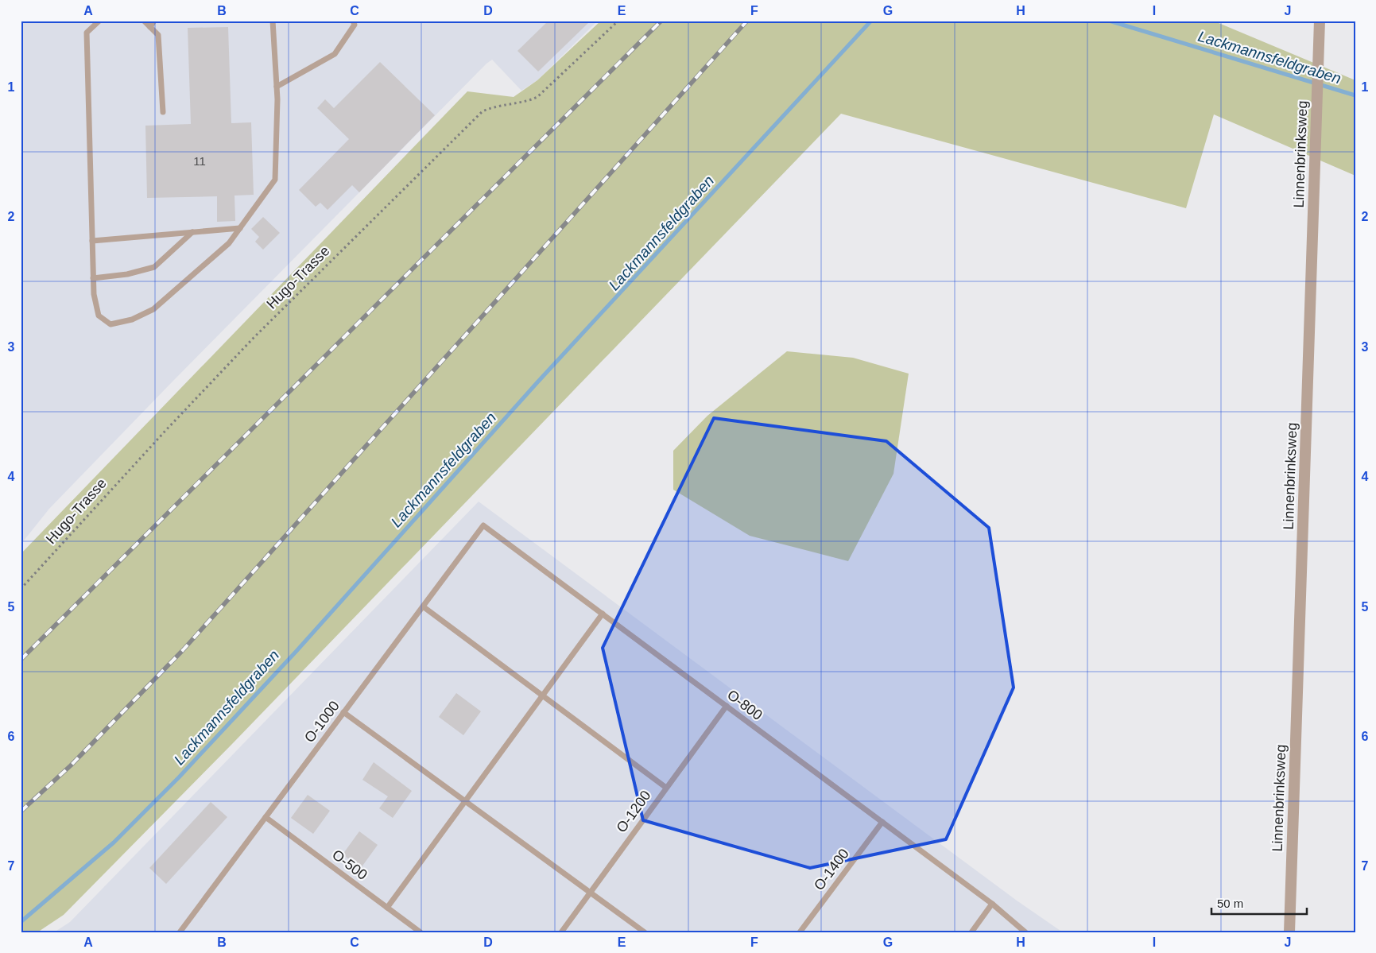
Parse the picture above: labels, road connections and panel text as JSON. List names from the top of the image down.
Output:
{
  "streets": {
    "street": ["Linnenbrinksweg"],
    "lane": [
      "O-800",
      "O-1000",
      "O-1200",
      "O-500",
      "O-1400"
    ],
    "path": ["Hugo-Trasse"]
  },
  "crossings": [
    ["O-800", "O-1000"],
    ["O-800", "O-1200"],
    ["O-800", "O-1400"],
    ["O-1000", "O-500"]
  ],
  "water": ["Lackmannsfeldgraben"],
  "house_numbers": ["11"],
  "scale_bar": "50 m",
  "grid": {
    "columns": [
      "A",
      "B",
      "C",
      "D",
      "E",
      "F",
      "G",
      "H",
      "I",
      "J"
    ],
    "rows": [
      "1",
      "2",
      "3",
      "4",
      "5",
      "6",
      "7"
    ]
  }
}
